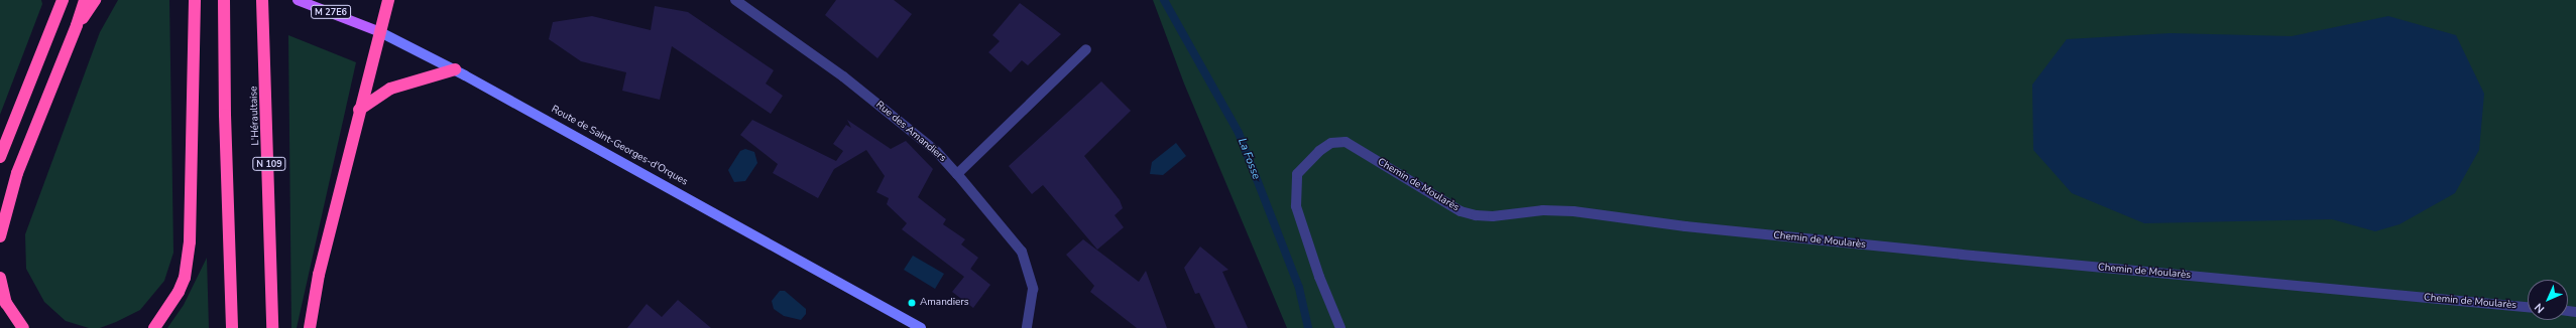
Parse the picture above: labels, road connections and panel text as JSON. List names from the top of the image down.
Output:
{
  "streets": {
    "highway": ["L'Héraultaise", "N 109"],
    "main road": ["M 27E6", "Route de Saint-Georges-d'Orques"],
    "street": ["Rue des Amandiers", "Chemin de Moularès"]
  },
  "water": ["La Fosse"],
  "places": ["Amandiers"],
  "north": "bottom left"
}
